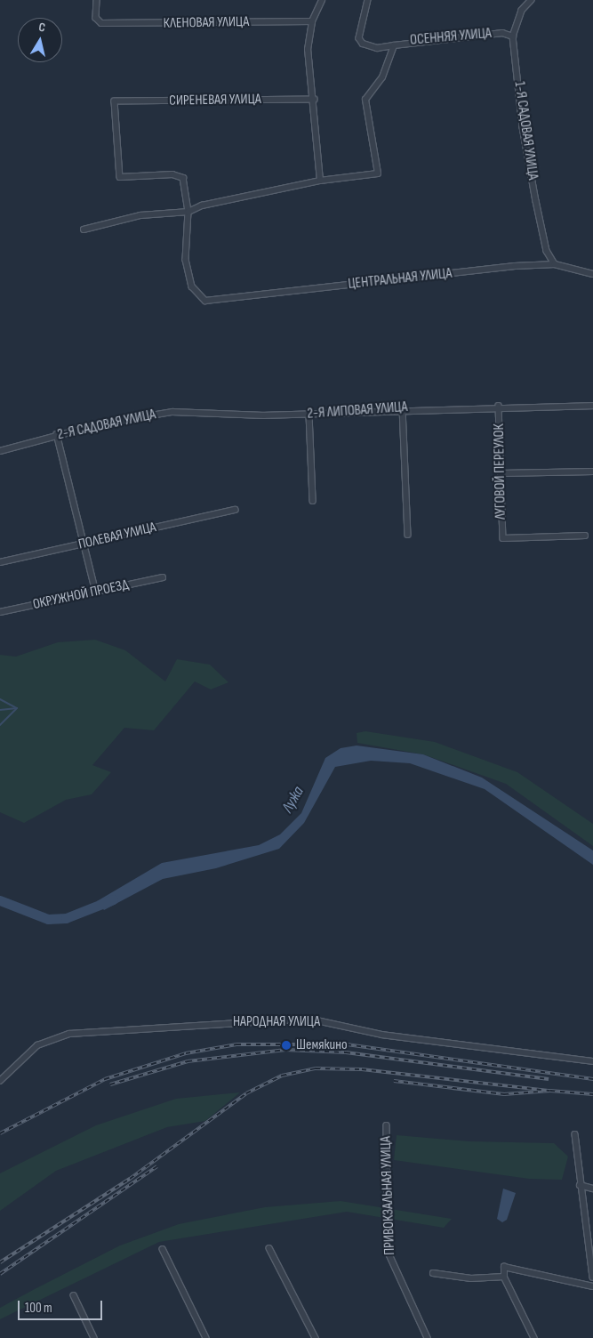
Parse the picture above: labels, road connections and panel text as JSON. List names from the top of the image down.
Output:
{
  "streets": {
    "street": [
      "КЛЕНОВАЯ УЛИЦА",
      "ОСЕННЯЯ УЛИЦА",
      "СИРЕНЕВАЯ УЛИЦА",
      "1-Я САДОВАЯ УЛИЦА",
      "ЦЕНТРАЛЬНАЯ УЛИЦА",
      "2-Я ЛИПОВАЯ УЛИЦА",
      "2-Я САДОВАЯ УЛИЦА",
      "ЛУГОВОЙ ПЕРЕУЛОК",
      "ПОЛЕВАЯ УЛИЦА",
      "ОКРУЖНОЙ ПРОЕЗД",
      "НАРОДНАЯ УЛИЦА",
      "ПРИВОКЗАЛЬНАЯ УЛИЦА"
    ]
  },
  "crossings": [
    ["ОСЕННЯЯ УЛИЦА", "1-Я САДОВАЯ УЛИЦА"],
    ["СИРЕНЕВАЯ УЛИЦА", "ЦЕНТРАЛЬНАЯ УЛИЦА"],
    ["1-Я САДОВАЯ УЛИЦА", "ЦЕНТРАЛЬНАЯ УЛИЦА"],
    ["2-Я ЛИПОВАЯ УЛИЦА", "2-Я САДОВАЯ УЛИЦА"],
    ["2-Я ЛИПОВАЯ УЛИЦА", "ЛУГОВОЙ ПЕРЕУЛОК"]
  ],
  "water": ["Лужа"],
  "places": ["Шемякино"],
  "scale_bar": "100 m",
  "north": "top"
}
